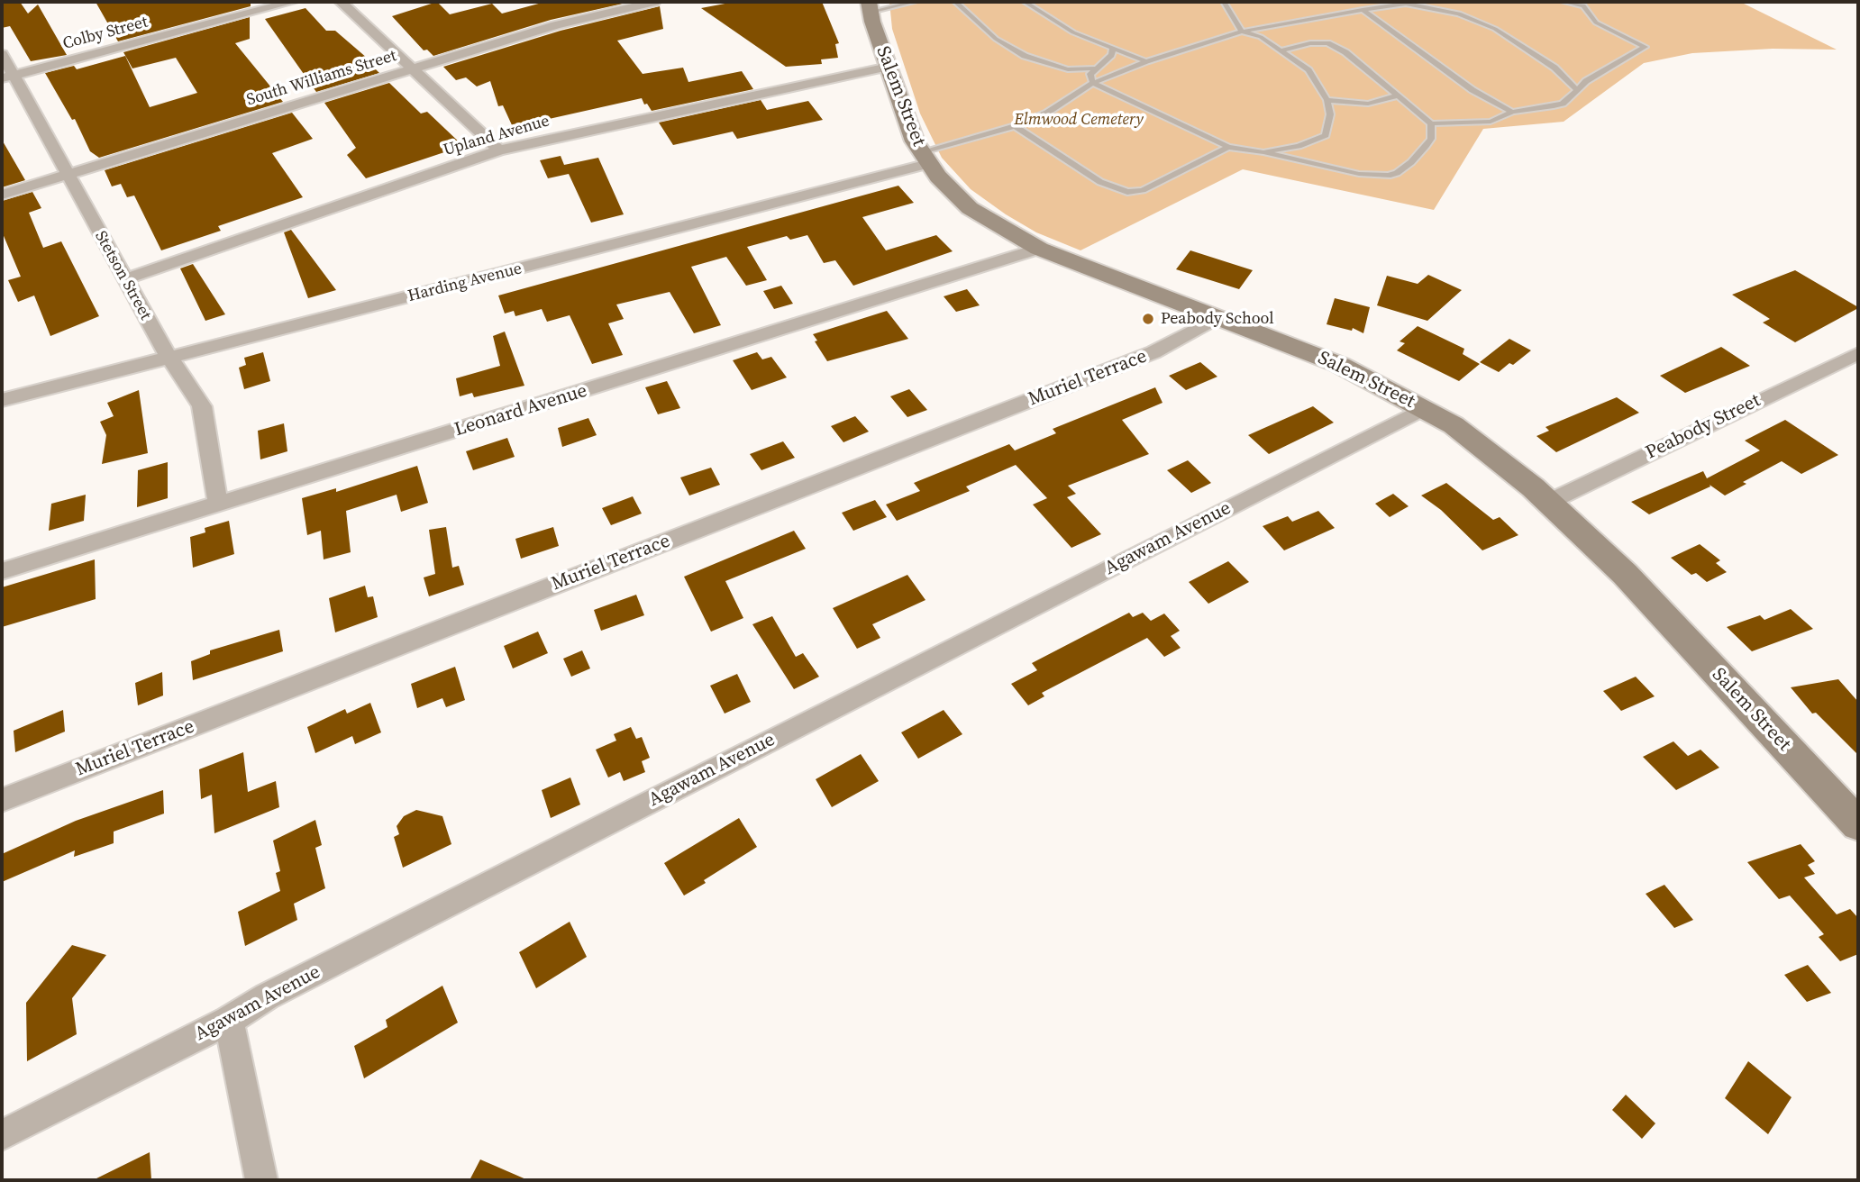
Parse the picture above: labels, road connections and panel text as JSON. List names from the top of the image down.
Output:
{
  "streets": {
    "main road": ["Salem Street"],
    "street": [
      "Colby Street",
      "South Williams Street",
      "Upland Avenue",
      "Stetson Street",
      "Harding Avenue",
      "Muriel Terrace",
      "Leonard Avenue",
      "Peabody Street",
      "Agawam Avenue"
    ]
  },
  "crossings": [
    ["Colby Street", "Stetson Street"],
    ["South Williams Street", "Stetson Street"],
    ["Salem Street", "Upland Avenue"],
    ["Salem Street", "Harding Avenue"],
    ["Salem Street", "Muriel Terrace"],
    ["Salem Street", "Leonard Avenue"],
    ["Salem Street", "Peabody Street"],
    ["Salem Street", "Agawam Avenue"],
    ["Upland Avenue", "Stetson Street"],
    ["Stetson Street", "Harding Avenue"],
    ["Stetson Street", "Leonard Avenue"]
  ],
  "parks": ["Elmwood Cemetery"],
  "places": ["Peabody School"]
}
